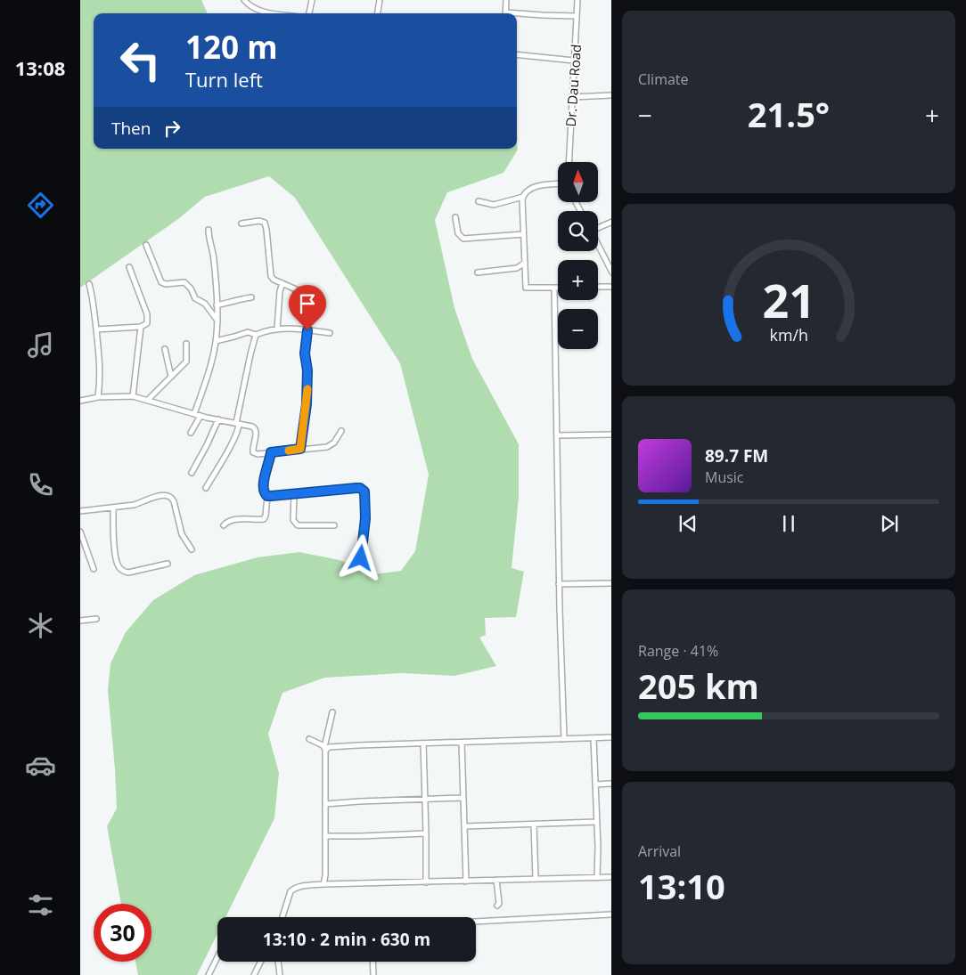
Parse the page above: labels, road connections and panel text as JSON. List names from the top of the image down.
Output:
{
  "streets": {
    "street": ["Dr. Dau Road"]
  },
  "north": "top",
  "page": {
    "tabs": "13:08",
    "tile": [
      "Climate",
      ["Range · 41%", "205 km"],
      ["Arrival", "13:10"]
    ],
    "turn": ["120 m", "Turn left"],
    "heat": ["−", "21.5°", "+"],
    "then": "Then",
    "map_buttons": ["+", "−"],
    "song": ["89.7 FM", "Music"],
    "limit": "30",
    "trip": "13:10 · 2 min · 630 m",
    "gauge": ["21", "km/h"]
  }
}
